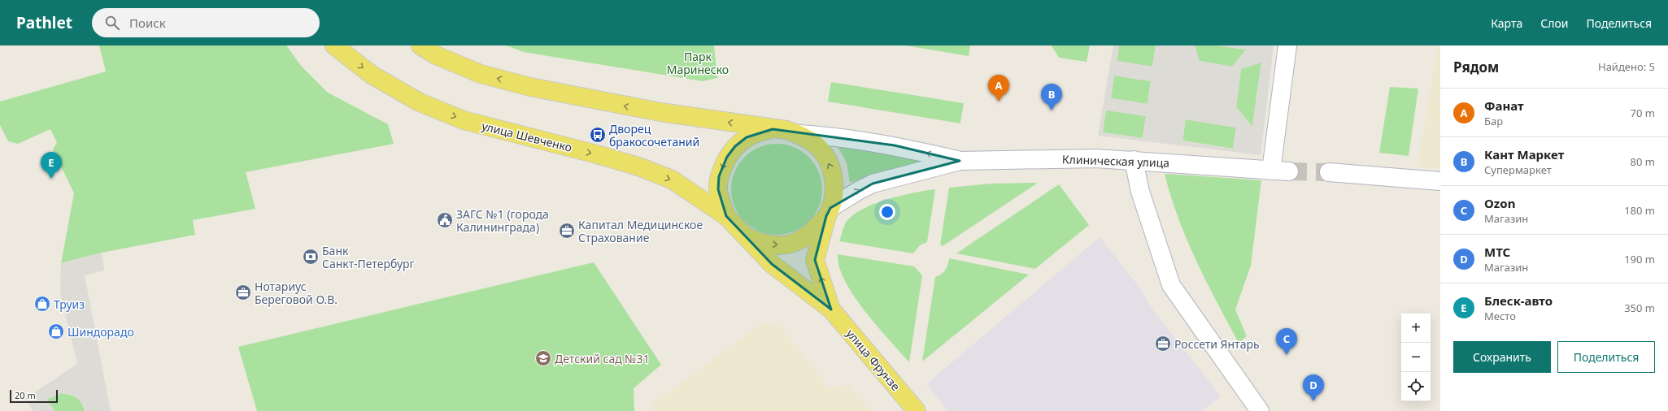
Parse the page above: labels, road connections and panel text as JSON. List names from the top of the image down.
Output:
{
  "streets": {
    "main road": ["улица Шевченко", "улица Фрунзе"],
    "street": ["Клиническая улица"]
  },
  "crossings": [
    ["улица Шевченко", "Клиническая улица"],
    ["улица Шевченко", "улица Фрунзе"],
    ["Клиническая улица", "улица Фрунзе"]
  ],
  "parks": ["Парк Маринеско"],
  "places": {
    "bus stop": ["Дворец бракосочетаний"],
    "public building": ["ЗАГС №1 (города Калининграда)"],
    "office": ["Капитал Медицинское Страхование", "Нотариус Береговой О.В.", "Россети Янтарь"],
    "bank": ["Банк Санкт-Петербург"],
    "shop": ["Труиз", "Шиндорадо"],
    "school or university": ["Детский сад №31"]
  },
  "scale_bar": "20 m",
  "page": {
    "header": "Pathlet",
    "search": "Поиск",
    "nav": ["Карта", "Слои", "Поделиться"],
    "heading": ["Рядом", "Найдено: 5"],
    "pins": [
      "A",
      "B",
      "E",
      "C",
      "D"
    ],
    "list": [
      {
        "mark": "A",
        "name": "Фанат",
        "note": "Бар",
        "value": "70 m"
      },
      {
        "mark": "B",
        "name": "Кант Маркет",
        "note": "Супермаркет",
        "value": "80 m"
      },
      {
        "mark": "C",
        "name": "Ozon",
        "note": "Магазин",
        "value": "180 m"
      },
      {
        "mark": "D",
        "name": "МТС",
        "note": "Магазин",
        "value": "190 m"
      },
      {
        "mark": "E",
        "name": "Блеск-авто",
        "note": "Место",
        "value": "350 m"
      }
    ],
    "map_buttons": ["+", "−"],
    "buttons": ["Сохранить", "Поделиться"],
    "scale": "20 m"
  }
}
